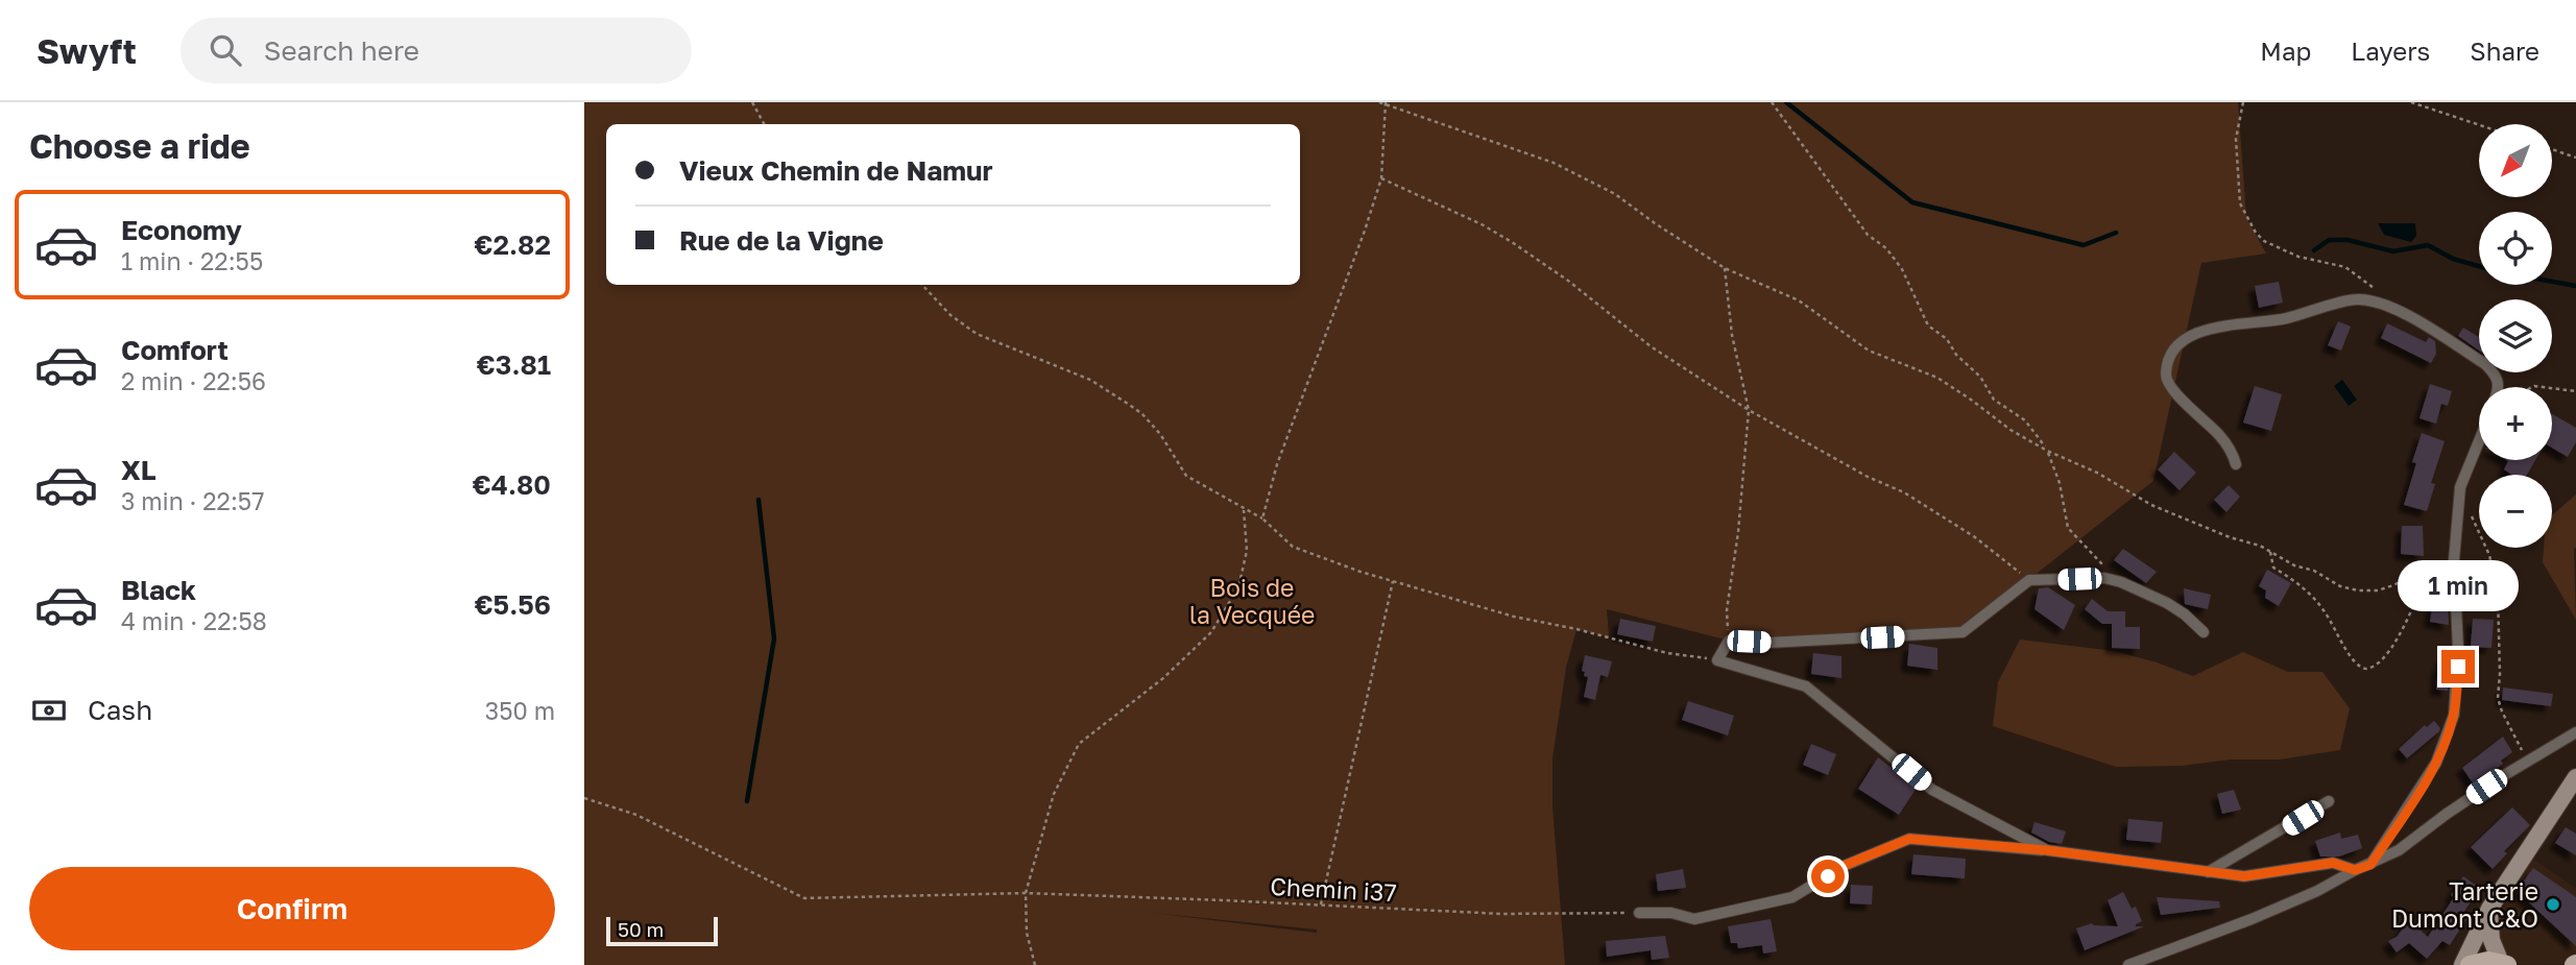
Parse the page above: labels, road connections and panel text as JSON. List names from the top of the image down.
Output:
{
  "streets": {
    "path": ["Chemin i37"]
  },
  "parks": ["Bois de la Vecquée"],
  "places": ["Tarterie Dumont C&O"],
  "scale_bar": "50 m",
  "north": "bottom left",
  "page": {
    "header": "Swyft",
    "search": "Search here",
    "nav": ["Map", "Layers", "Share"],
    "heading": "Choose a ride",
    "map_buttons": ["+", "−"],
    "banner": ["Vieux Chemin de Namur", "Rue de la Vigne"],
    "list": [
      {
        "name": "Economy",
        "note": "1 min · 22:55",
        "value": "€2.82"
      },
      {
        "name": "Comfort",
        "note": "2 min · 22:56",
        "value": "€3.81"
      },
      {
        "name": "XL",
        "note": "3 min · 22:57",
        "value": "€4.80"
      },
      {
        "name": "Black",
        "note": "4 min · 22:58",
        "value": "€5.56"
      }
    ],
    "bubble": "1 min",
    "pay": ["Cash", "350 m"],
    "buttons": "Confirm",
    "scale": "50 m"
  }
}
